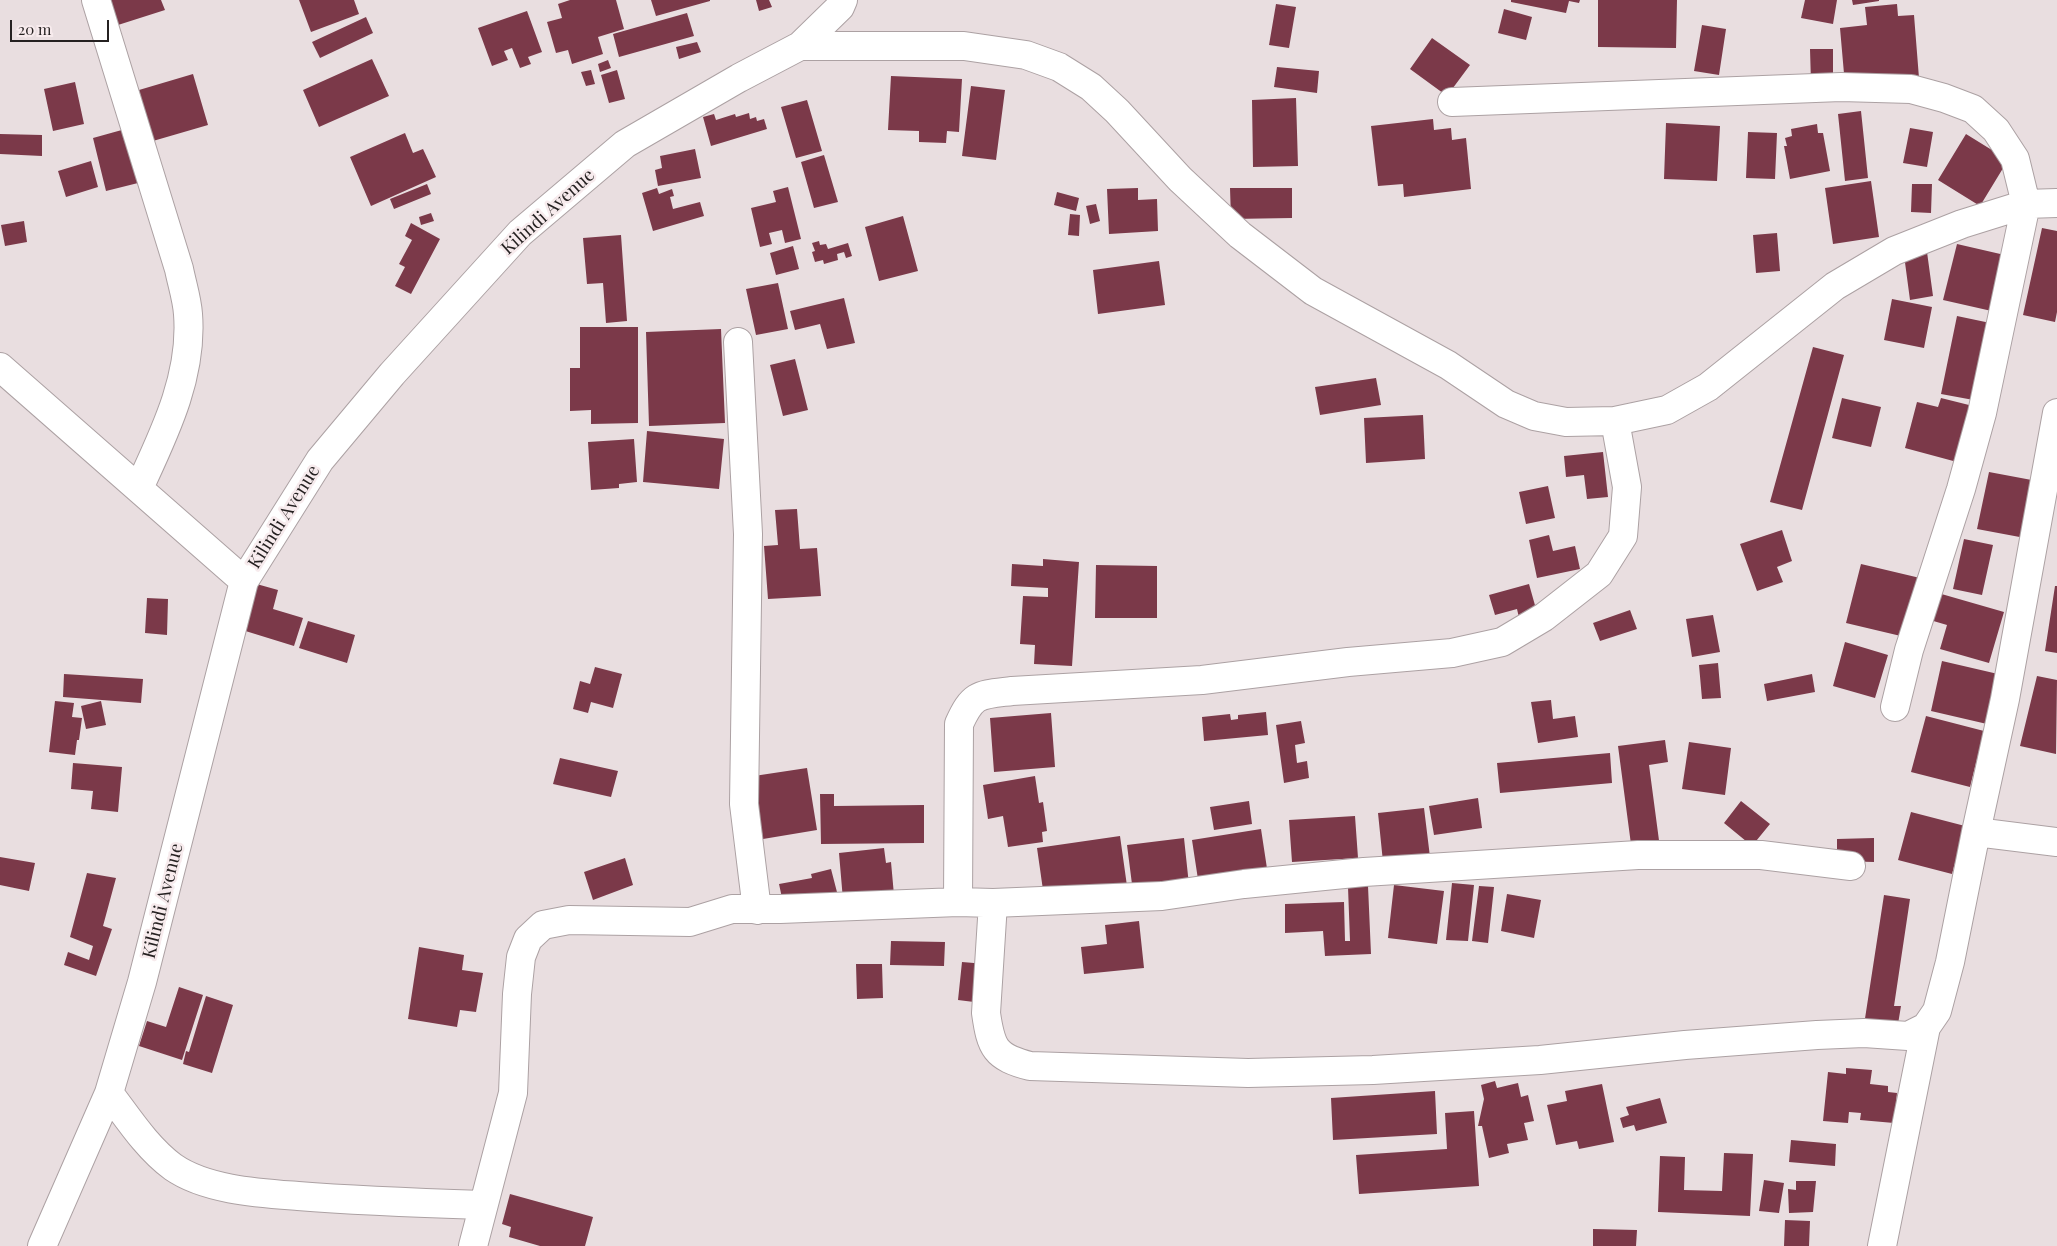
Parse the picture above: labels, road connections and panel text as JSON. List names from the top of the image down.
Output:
{
  "streets": {
    "street": ["Kilindi Avenue"]
  },
  "scale_bar": "20 m"
}
